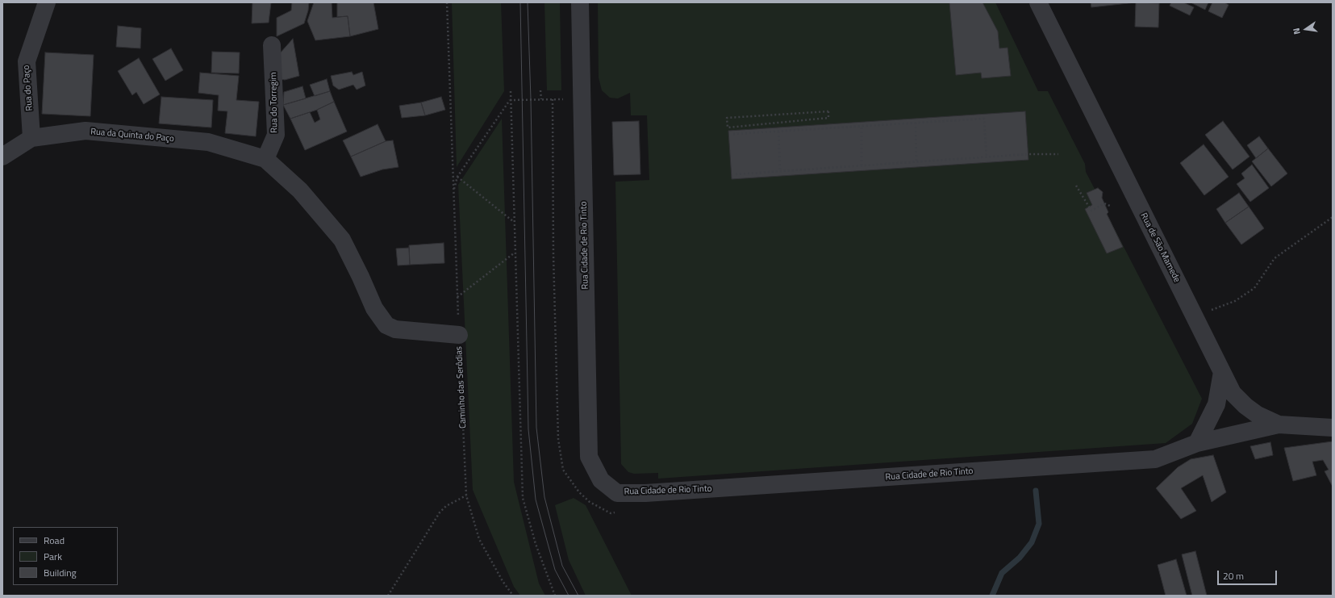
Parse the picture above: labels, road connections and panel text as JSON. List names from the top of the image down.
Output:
{
  "streets": {
    "street": [
      "Rua do Paço",
      "Rua do Torregim",
      "Rua da Quinta do Paço",
      "Rua Cidade de Rio Tinto",
      "Rua de São Mamede",
      "Caminho das Serôdias"
    ]
  },
  "crossings": [
    ["Rua do Paço", "Rua da Quinta do Paço"],
    ["Rua do Torregim", "Rua da Quinta do Paço"],
    ["Rua do Torregim", "Caminho das Serôdias"],
    ["Rua da Quinta do Paço", "Caminho das Serôdias"],
    ["Rua Cidade de Rio Tinto", "Rua de São Mamede"]
  ],
  "legend": ["Road", "Park", "Building"],
  "scale_bar": "20 m",
  "north": "left"
}
